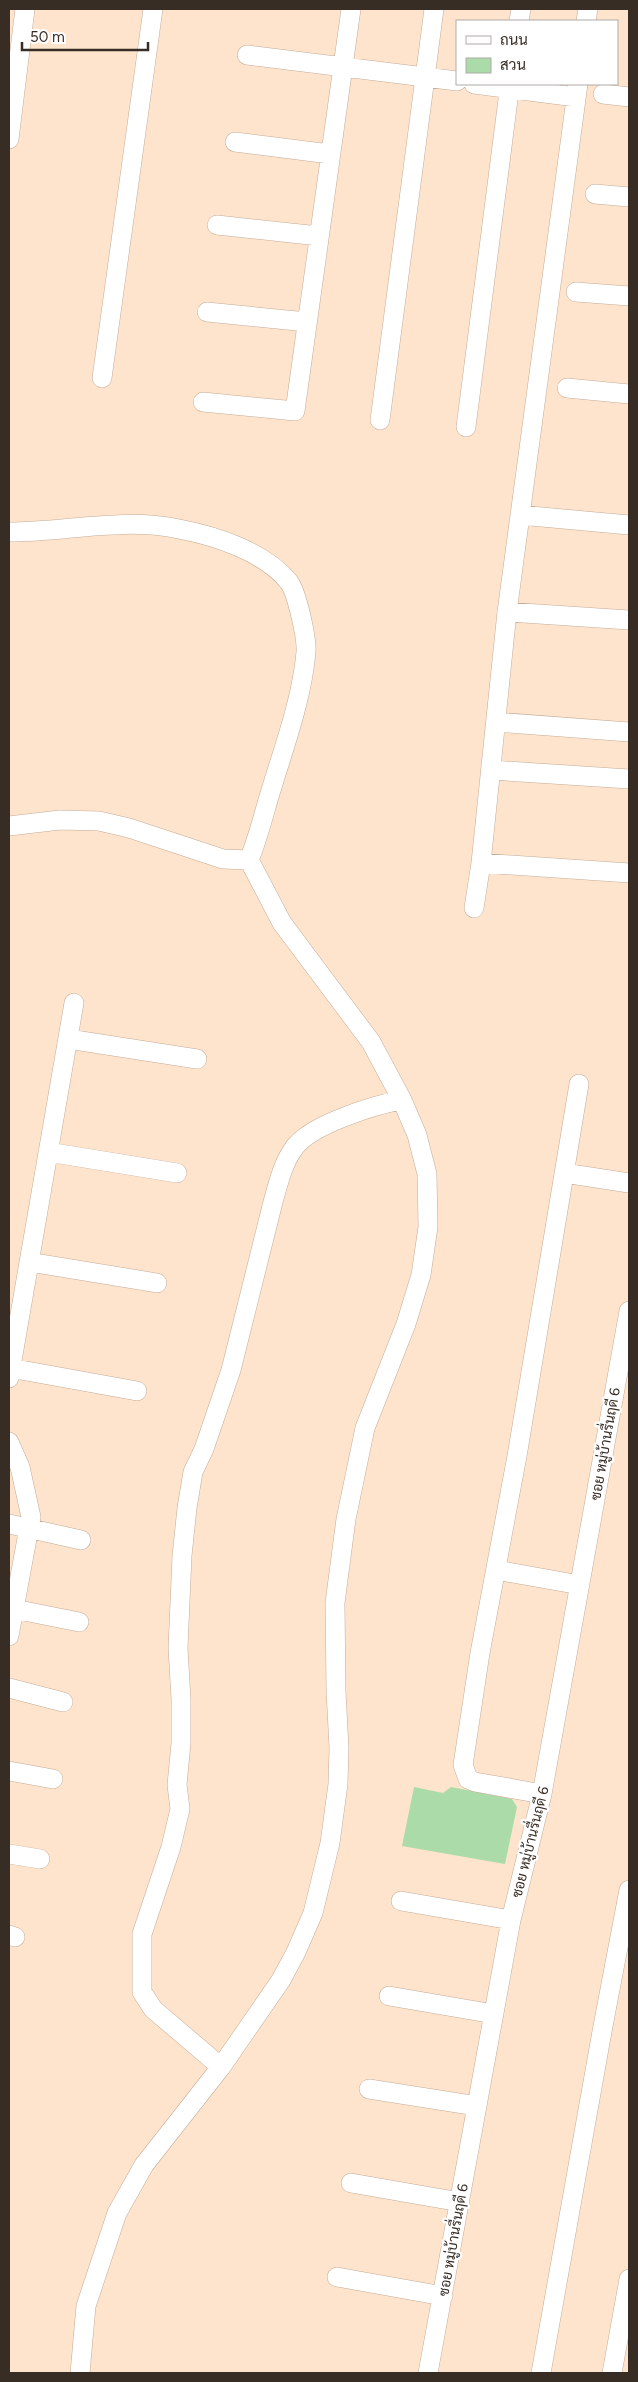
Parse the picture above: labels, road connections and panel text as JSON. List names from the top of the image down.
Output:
{
  "streets": {
    "street": ["ซอย หมู่บ้านรื่นฤดี 6"]
  },
  "legend": ["ถนน", "สวน"],
  "scale_bar": "50 m"
}
